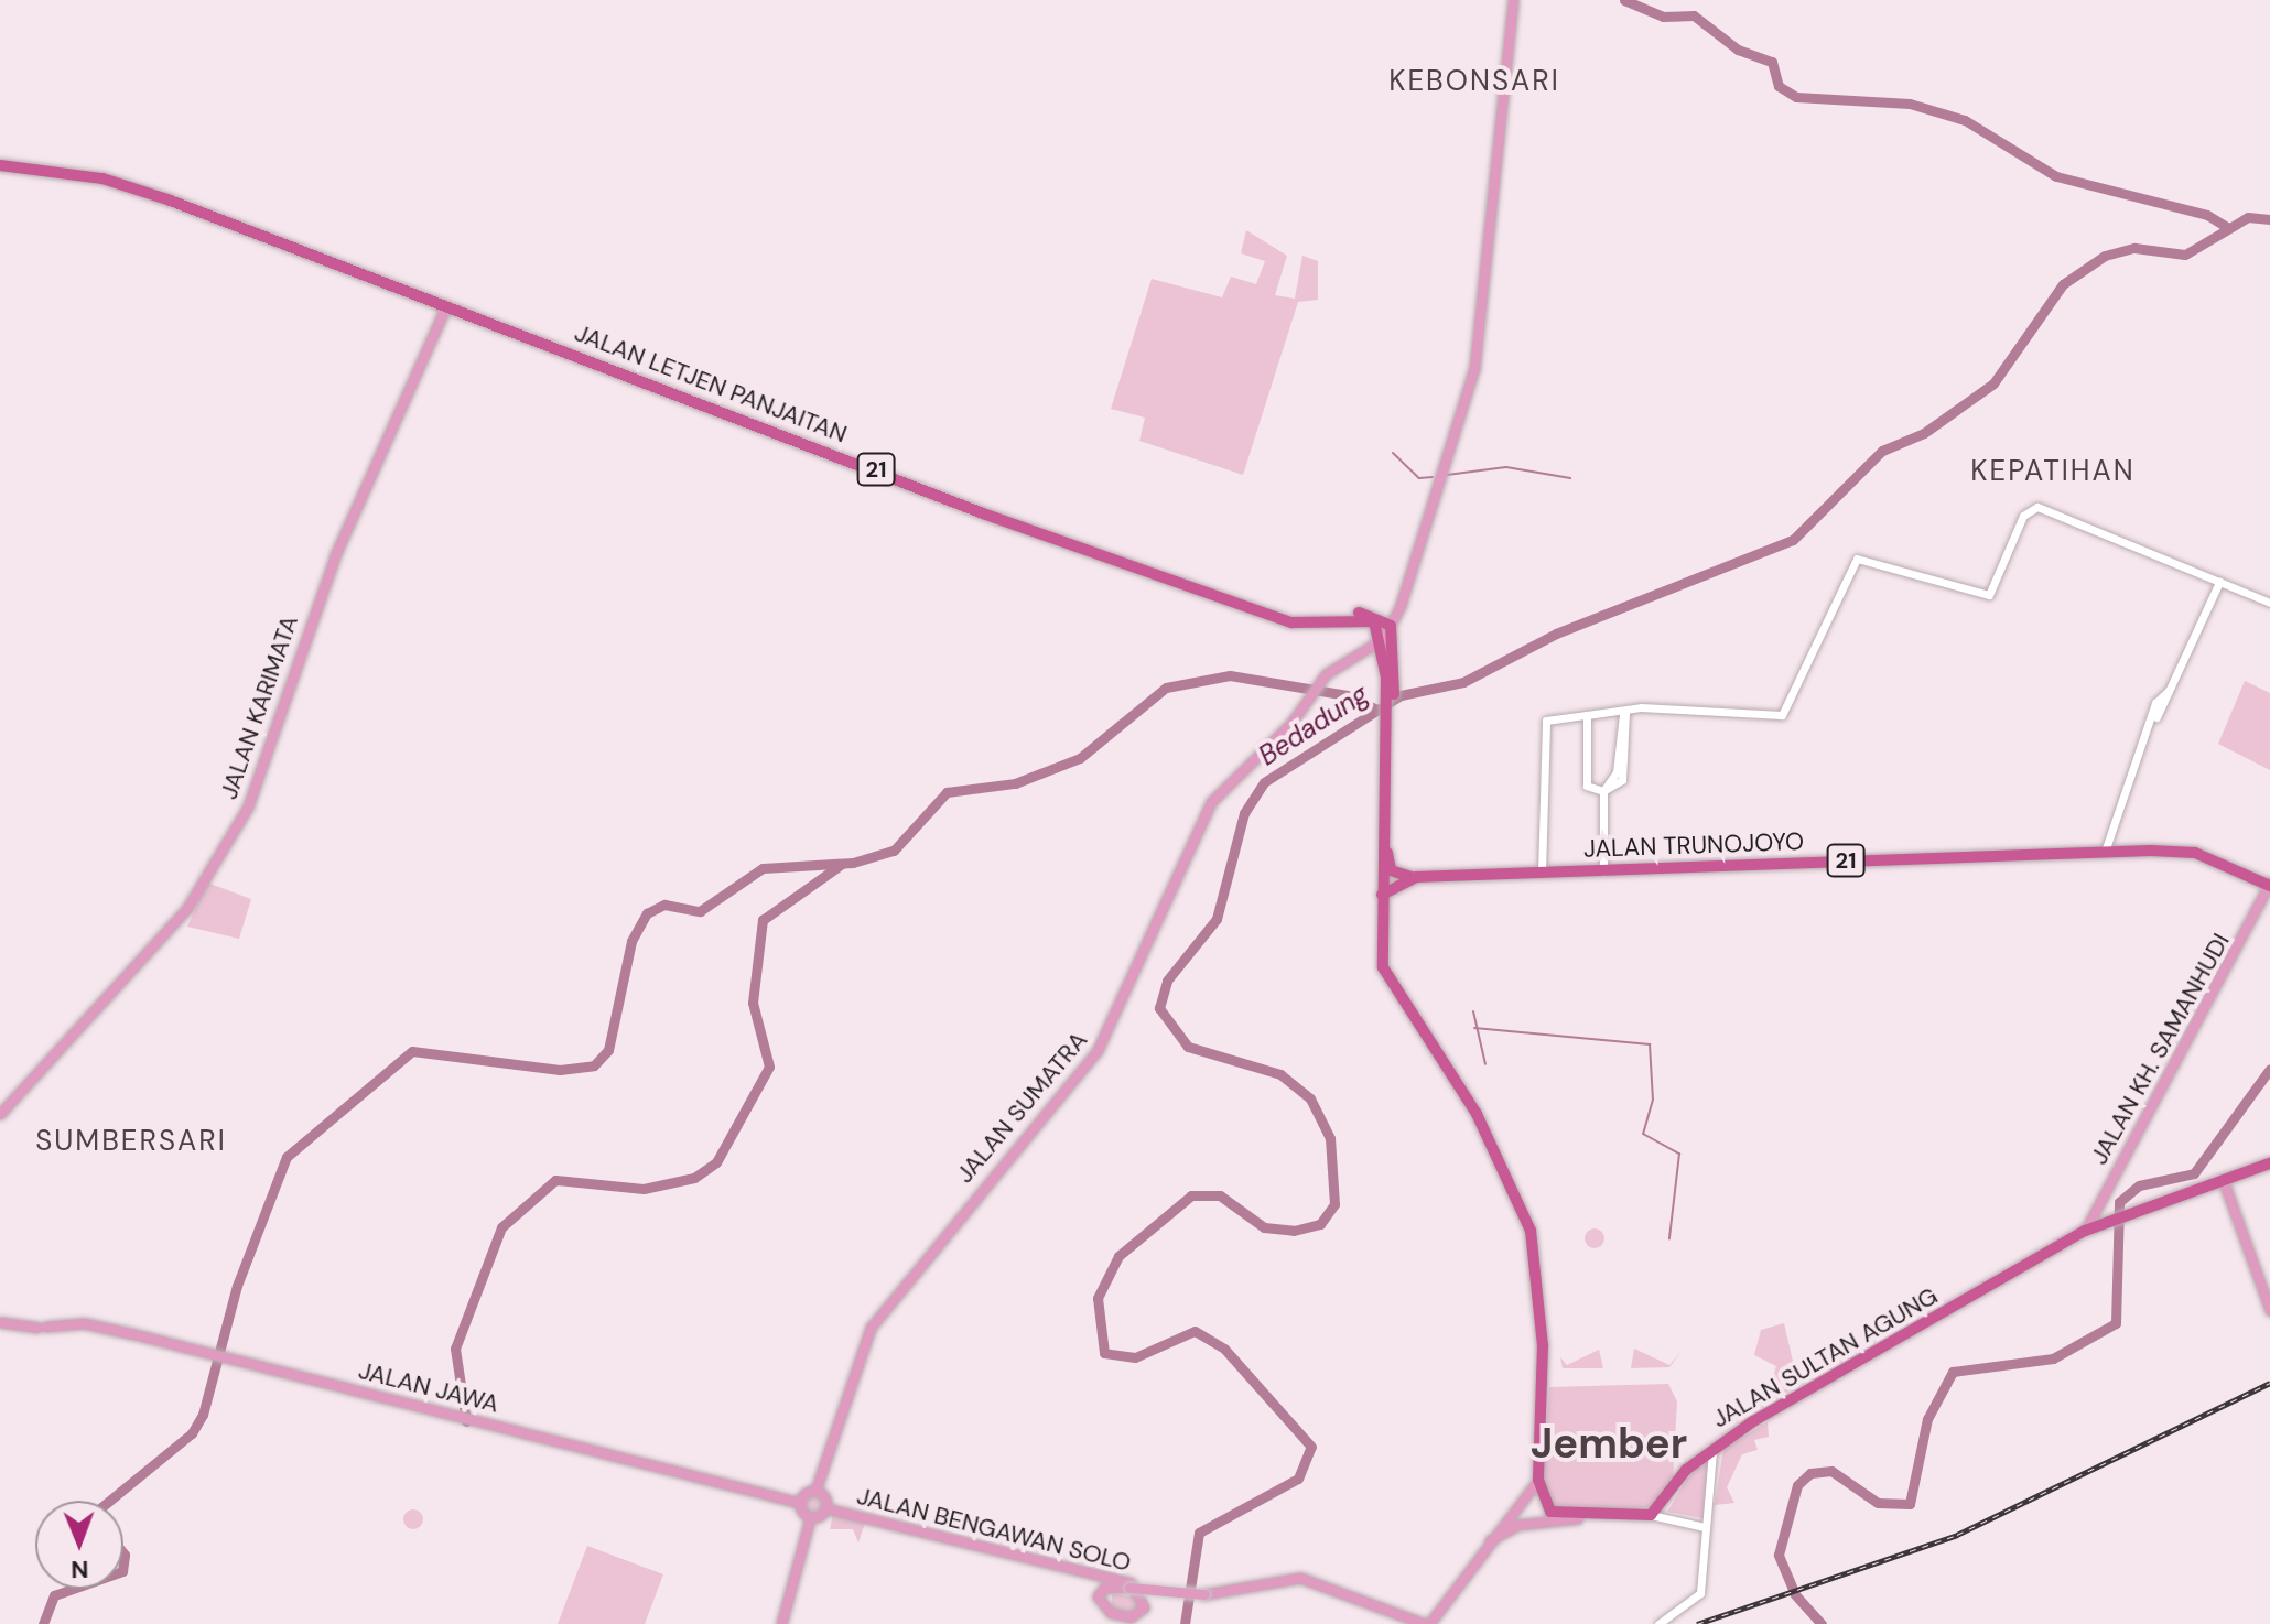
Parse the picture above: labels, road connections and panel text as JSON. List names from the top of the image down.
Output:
{
  "streets": {
    "highway": [
      "JALAN LETJEN PANJAITAN",
      "21",
      "JALAN TRUNOJOYO",
      "JALAN SULTAN AGUNG"
    ],
    "main road": [
      "JALAN KARIMATA",
      "JALAN KH. SAMANHUDI",
      "JALAN SUMATRA",
      "JALAN JAWA",
      "JALAN BENGAWAN SOLO"
    ]
  },
  "crossings": [
    ["JALAN LETJEN PANJAITAN", "21"],
    ["JALAN LETJEN PANJAITAN", "JALAN KARIMATA"],
    ["21", "JALAN KARIMATA"],
    ["21", "JALAN SUMATRA"],
    ["JALAN TRUNOJOYO", "JALAN KH. SAMANHUDI"],
    ["JALAN KH. SAMANHUDI", "JALAN SULTAN AGUNG"]
  ],
  "districts": [
    "KEBONSARI",
    "KEPATIHAN",
    "SUMBERSARI",
    "Jember"
  ],
  "water": ["Bedadung"],
  "north": "bottom"
}
